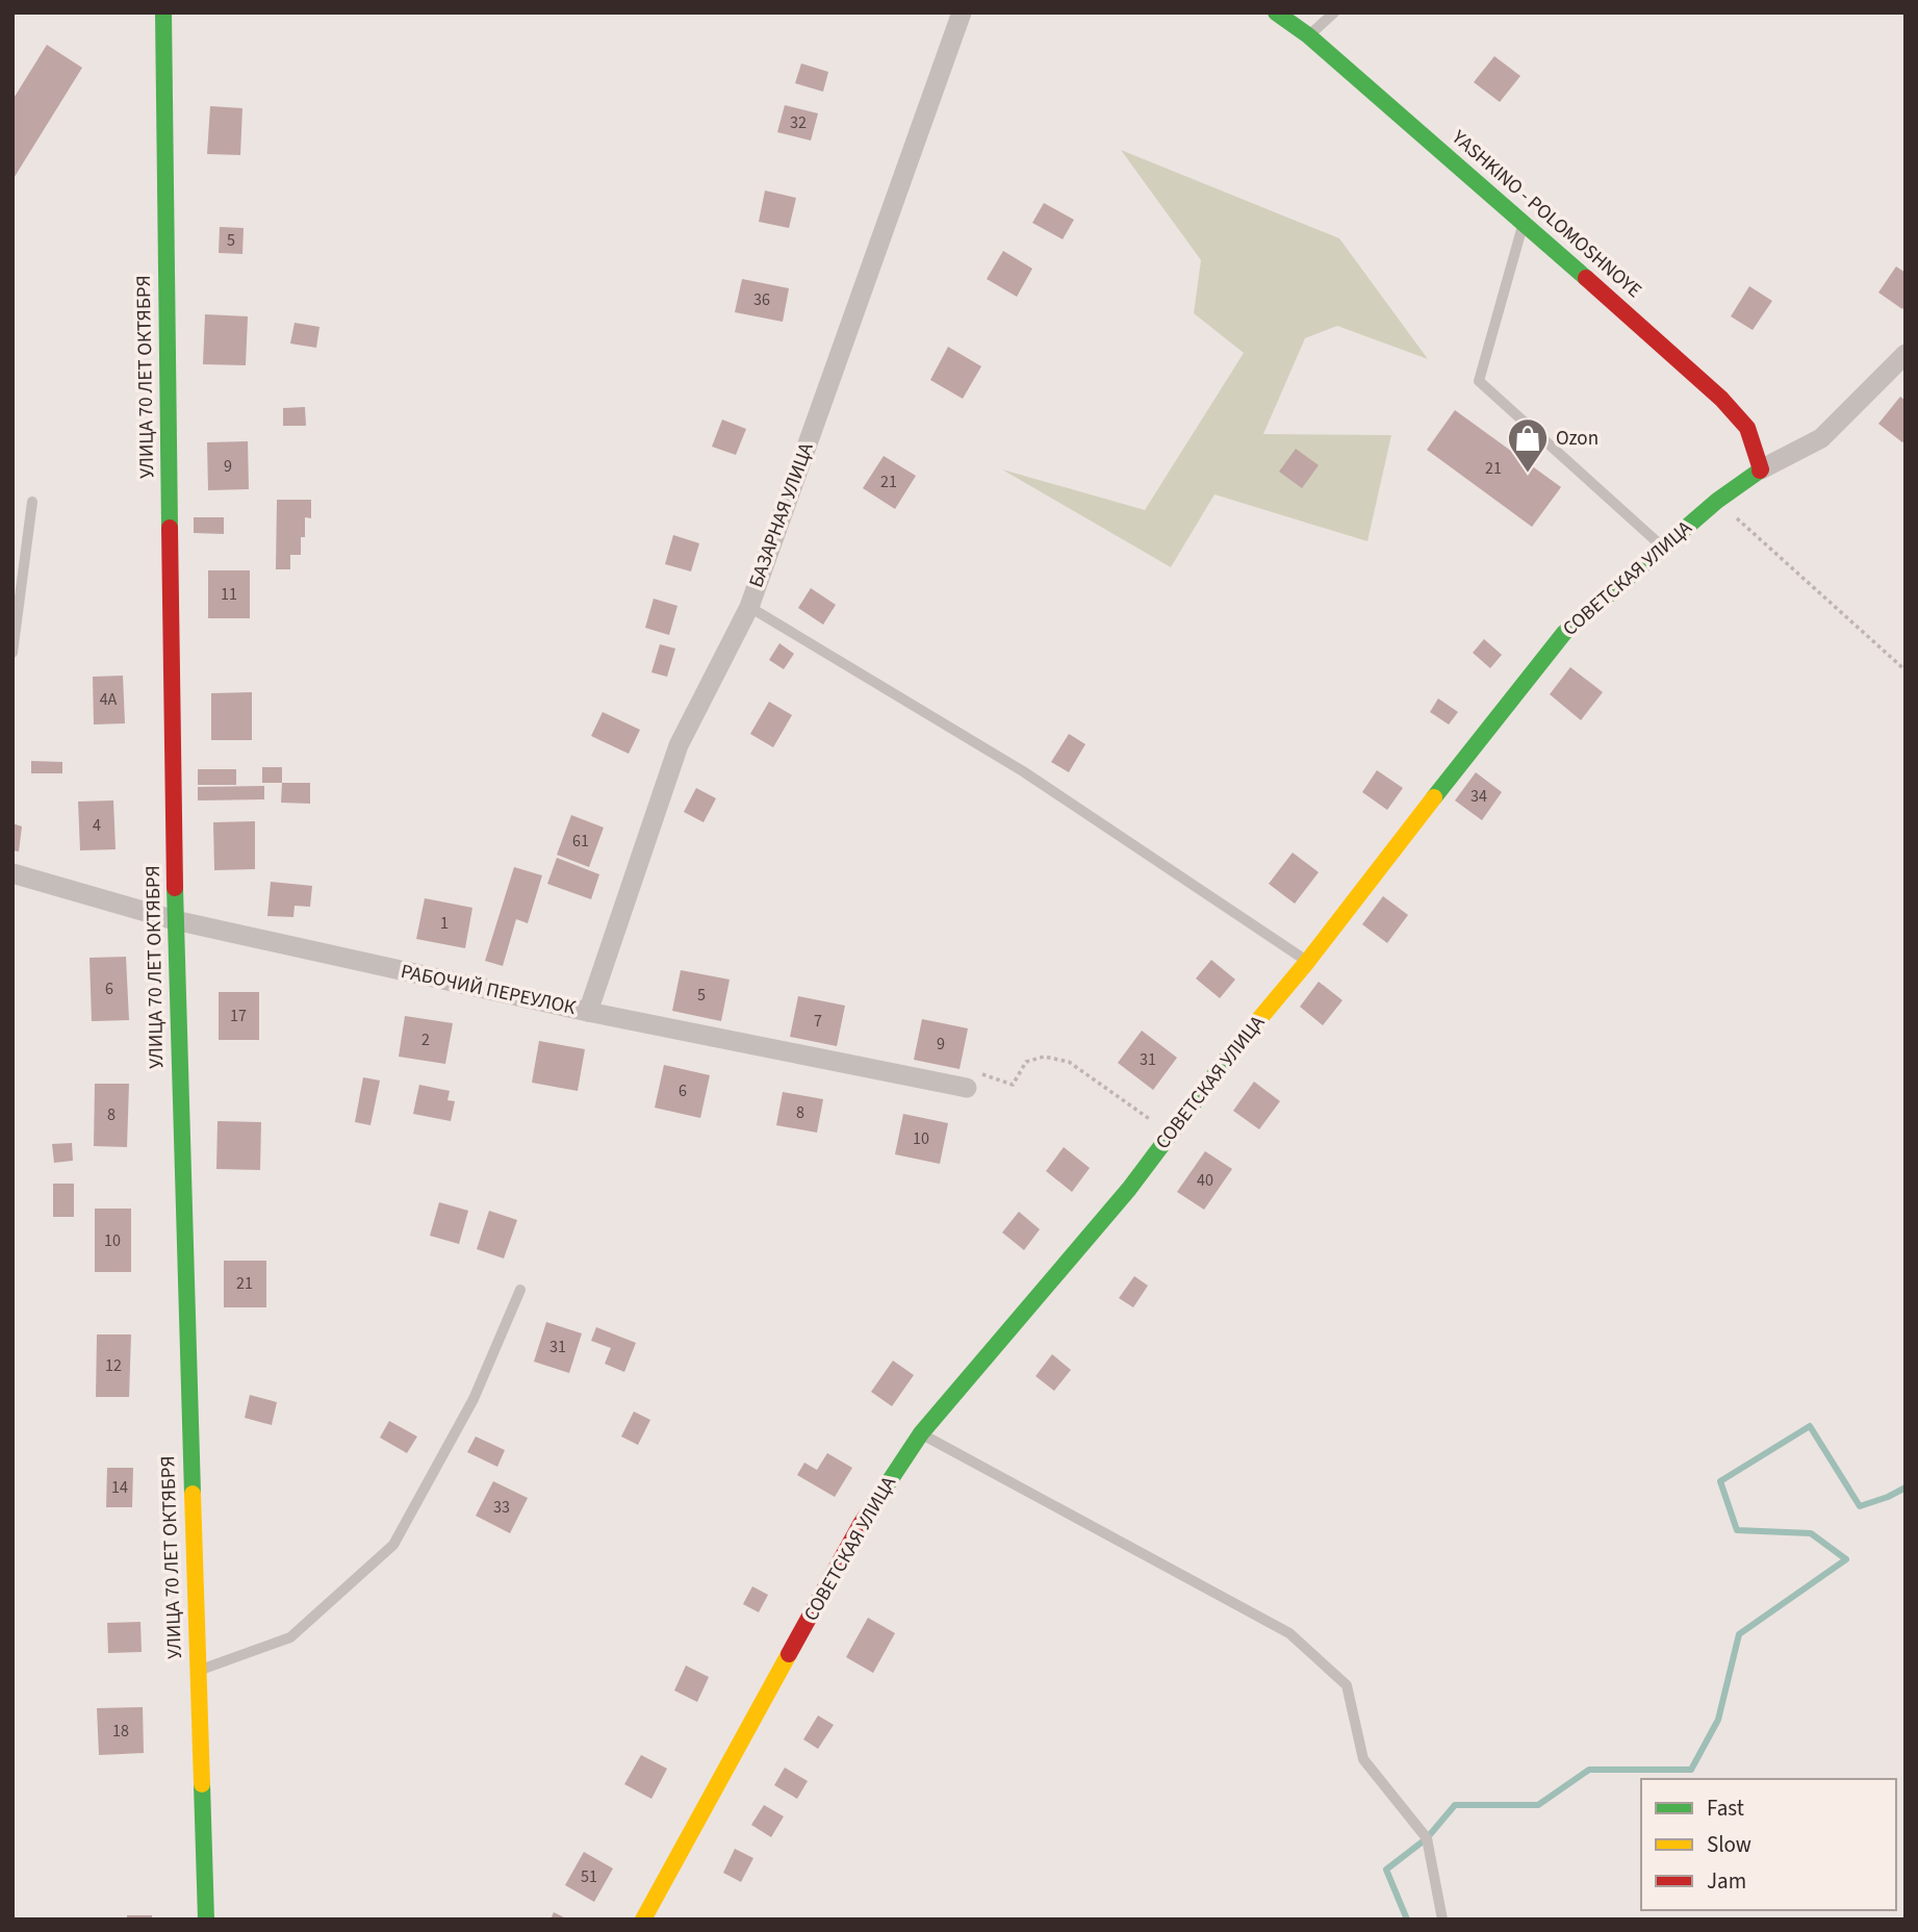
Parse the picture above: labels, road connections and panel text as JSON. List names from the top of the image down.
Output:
{
  "streets": {
    "street": [
      "YASHKINO - POLOMOSHNOYE",
      "УЛИЦА 70 ЛЕТ ОКТЯБРЯ",
      "БАЗАРНАЯ УЛИЦА",
      "СОВЕТСКАЯ УЛИЦА",
      "РАБОЧИЙ ПЕРЕУЛОК"
    ]
  },
  "crossings": [
    ["YASHKINO - POLOMOSHNOYE", "СОВЕТСКАЯ УЛИЦА"],
    ["УЛИЦА 70 ЛЕТ ОКТЯБРЯ", "РАБОЧИЙ ПЕРЕУЛОК"],
    ["БАЗАРНАЯ УЛИЦА", "РАБОЧИЙ ПЕРЕУЛОК"]
  ],
  "places": {
    "shop": ["Ozon"]
  },
  "house_numbers": [
    "32",
    "5",
    "36",
    "9",
    "21",
    "21",
    "11",
    "4А",
    "34",
    "4",
    "61",
    "1",
    "6",
    "5",
    "17",
    "7",
    "2",
    "9",
    "31",
    "6",
    "8",
    "8",
    "10",
    "40",
    "10",
    "21",
    "31",
    "12",
    "14",
    "33",
    "18",
    "51"
  ],
  "legend": ["Fast", "Slow", "Jam"]
}
